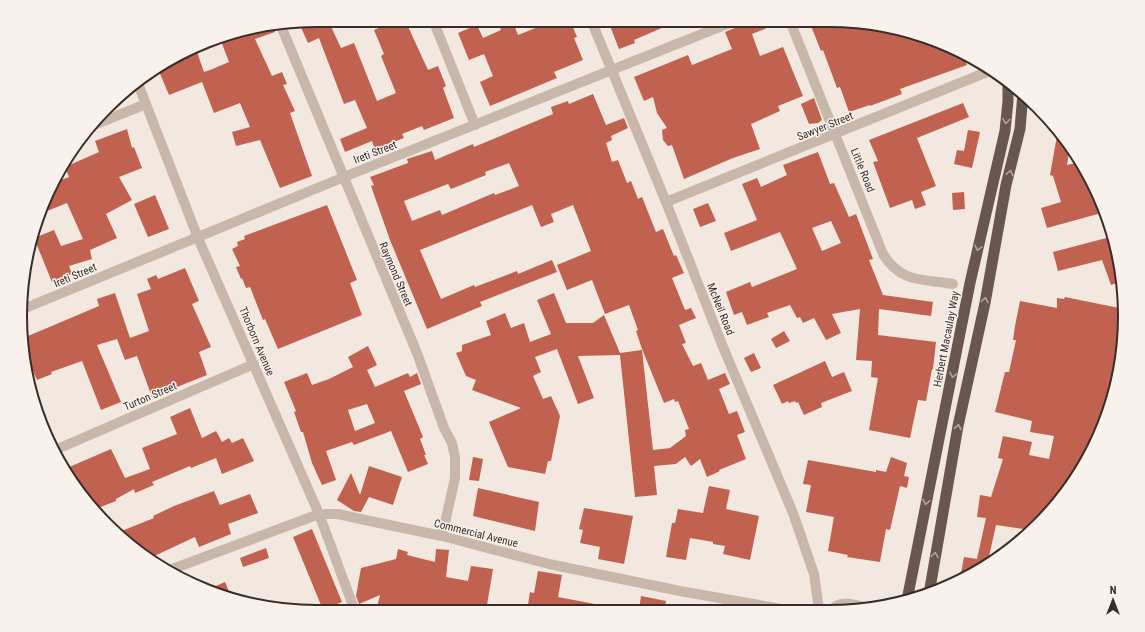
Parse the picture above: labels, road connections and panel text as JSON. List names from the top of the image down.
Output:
{
  "streets": {
    "highway": ["Herbert Macaulay Way"],
    "street": [
      "Sawyer Street",
      "Ireti Street",
      "Little Road",
      "Raymond Street",
      "McNeil Road",
      "Thorborn Avenue",
      "Turton Street",
      "Commercial Avenue"
    ]
  },
  "crossings": [
    ["Sawyer Street", "Little Road"],
    ["Sawyer Street", "McNeil Road"],
    ["Ireti Street", "Raymond Street"],
    ["Ireti Street", "McNeil Road"],
    ["Ireti Street", "Thorborn Avenue"],
    ["Raymond Street", "Commercial Avenue"],
    ["Thorborn Avenue", "Turton Street"],
    ["Thorborn Avenue", "Commercial Avenue"]
  ],
  "north": "top"
}
